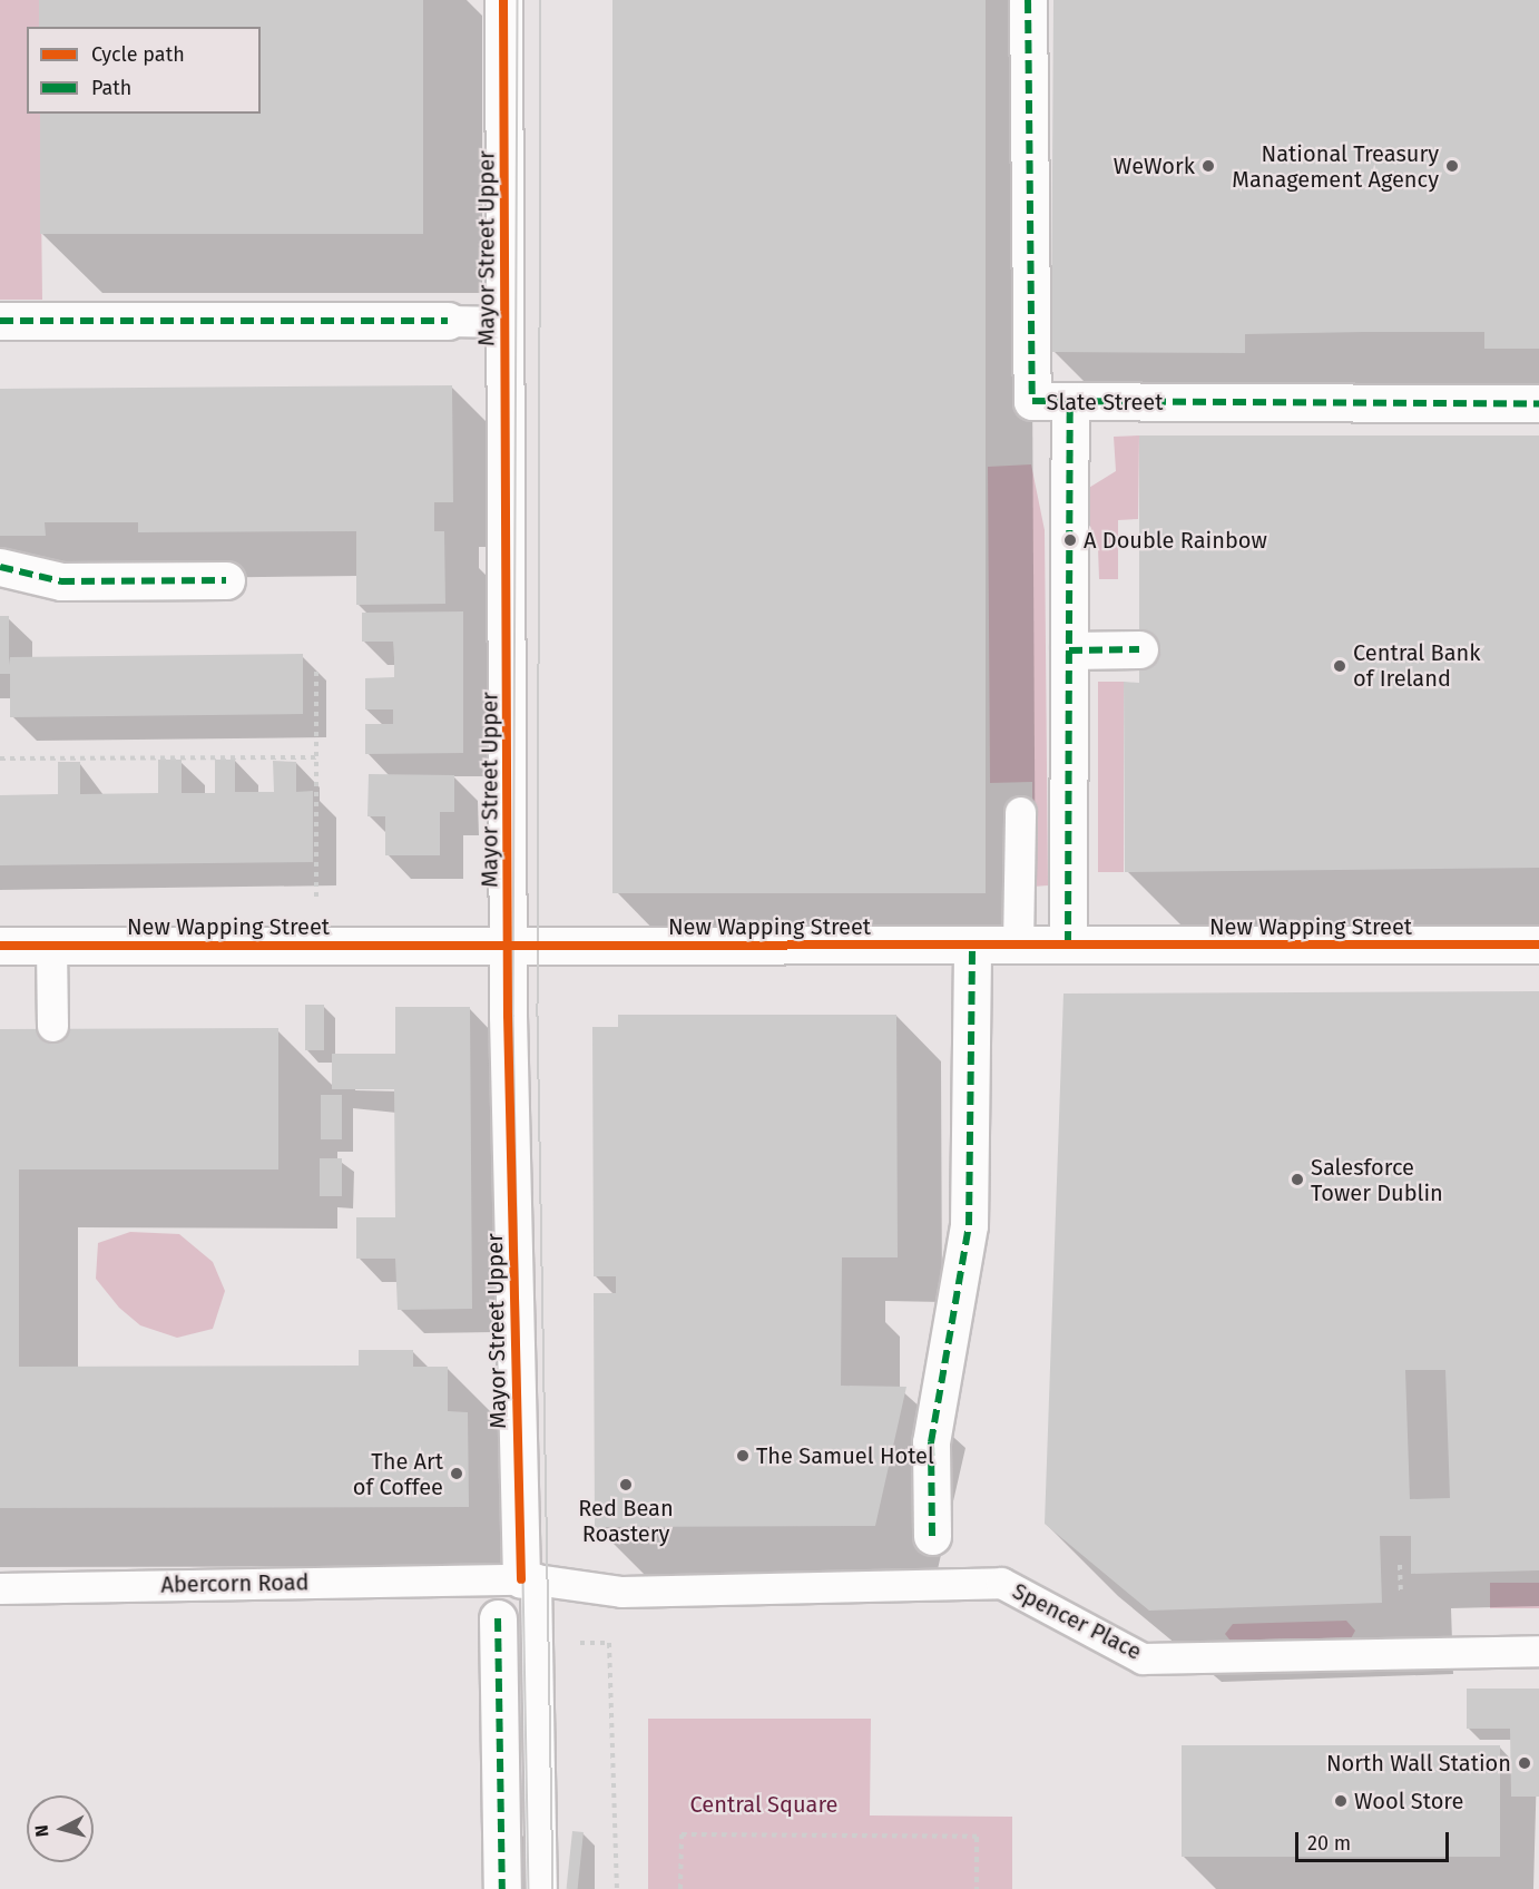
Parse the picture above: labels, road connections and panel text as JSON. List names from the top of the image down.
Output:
{
  "streets": {
    "street": ["Mayor Street Upper", "Slate Street", "New Wapping Street"],
    "lane": ["Abercorn Road", "Spencer Place"]
  },
  "crossings": [
    ["Mayor Street Upper", "New Wapping Street"],
    ["Mayor Street Upper", "Abercorn Road"],
    ["Mayor Street Upper", "Spencer Place"],
    ["Abercorn Road", "Spencer Place"]
  ],
  "parks": ["Central Square"],
  "places": [
    "WeWork",
    "National Treasury Management Agency",
    "A Double Rainbow",
    "Central Bank of Ireland",
    "Salesforce Tower Dublin",
    "The Samuel Hotel",
    "The Art of Coffee",
    "Red Bean Roastery",
    "North Wall Station",
    "Wool Store"
  ],
  "legend": ["Cycle path", "Path"],
  "scale_bar": "20 m",
  "north": "left"
}
